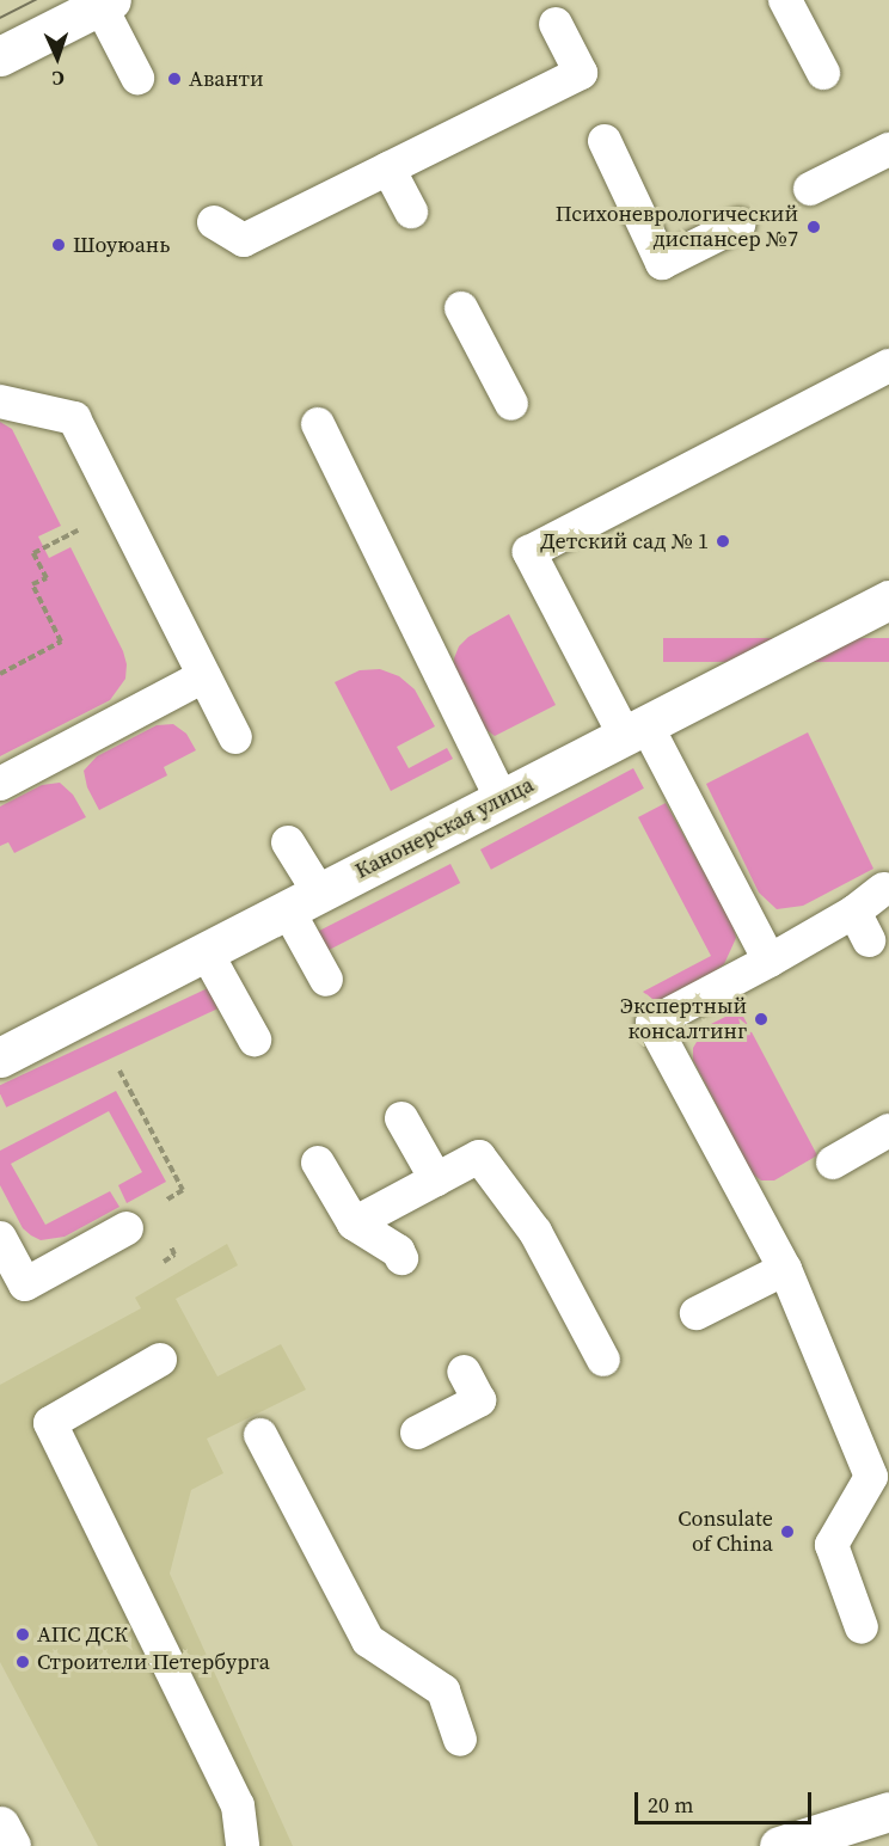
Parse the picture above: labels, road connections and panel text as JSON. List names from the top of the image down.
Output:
{
  "streets": {
    "street": ["Канонерская улица"]
  },
  "places": [
    "Аванти",
    "Психоневрологический диспансер №7",
    "Шоуюань",
    "Детский сад № 1",
    "Экспертный консалтинг",
    "Consulate of China",
    "АПС ДСК",
    "Строители Петербурга"
  ],
  "scale_bar": "20 m",
  "north": "bottom"
}
